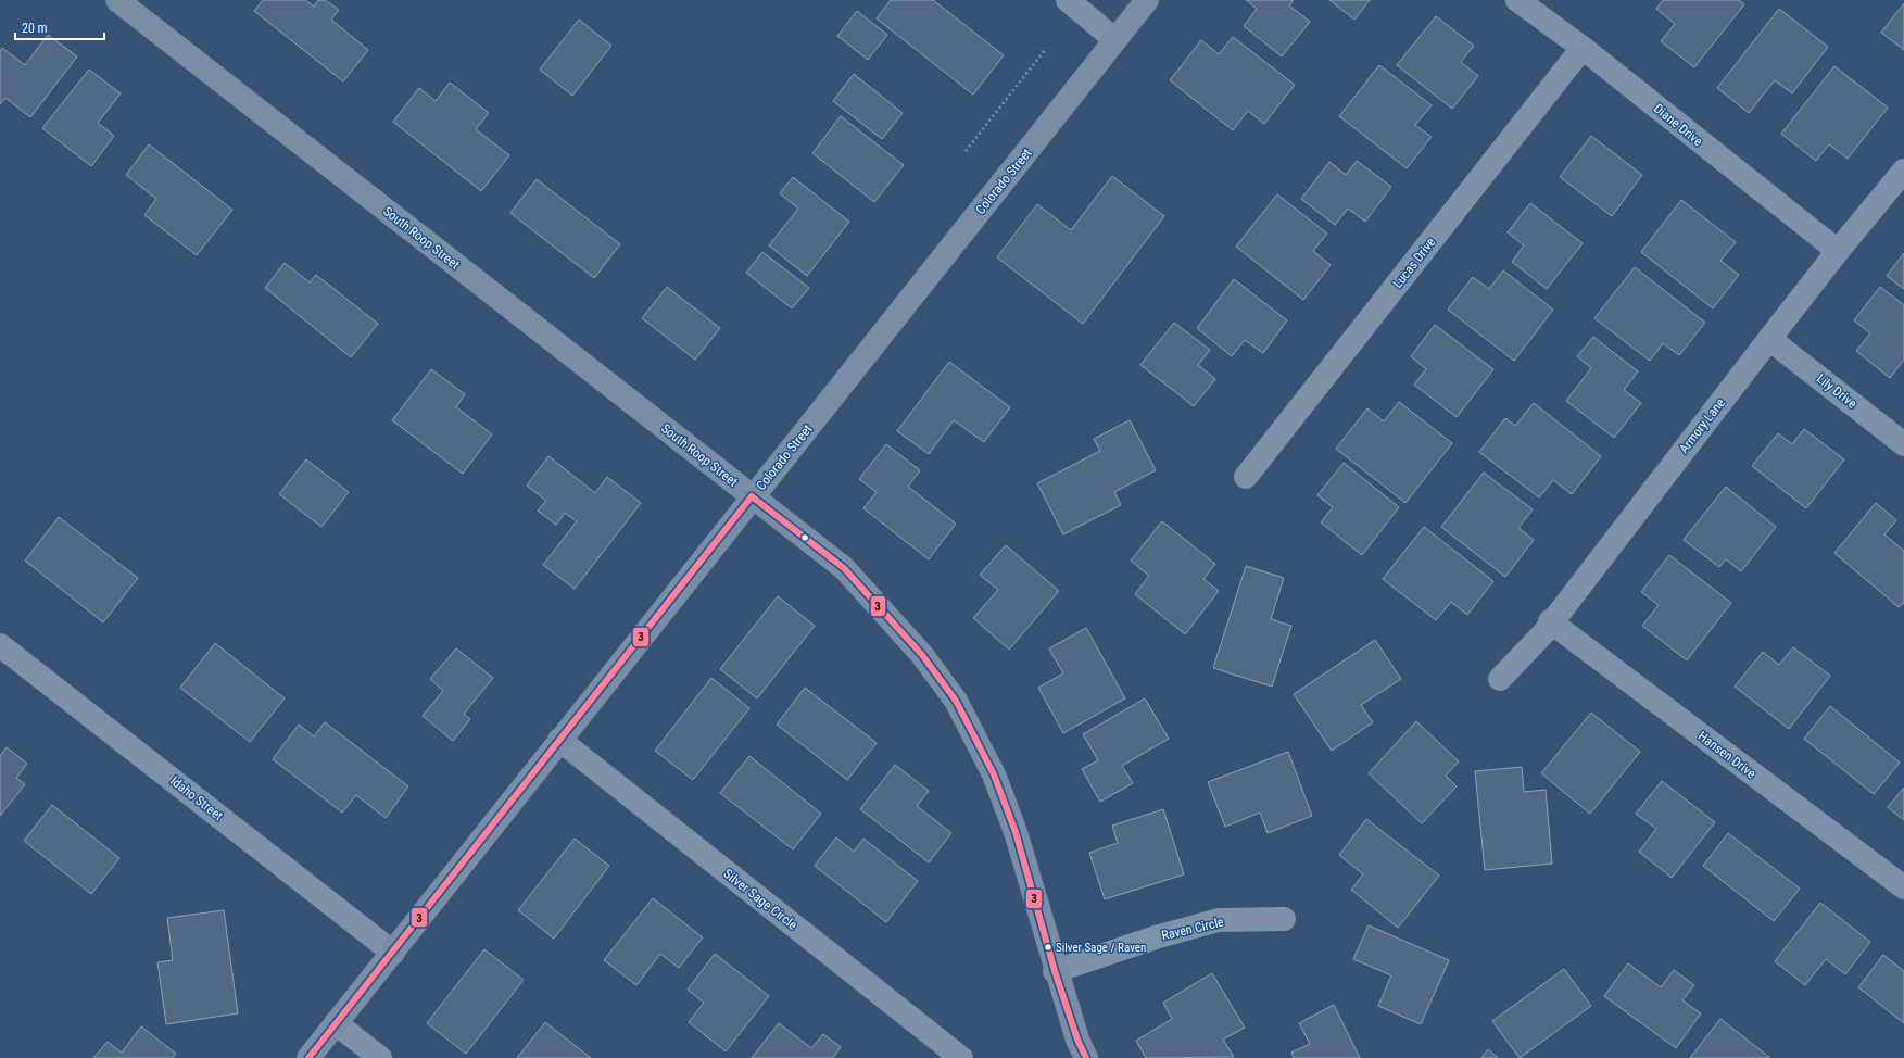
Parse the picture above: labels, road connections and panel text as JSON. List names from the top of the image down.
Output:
{
  "streets": {
    "street": [
      "Diane Drive",
      "Colorado Street",
      "South Roop Street",
      "Lucas Drive",
      "Lily Drive",
      "Armory Lane",
      "Hansen Drive",
      "Idaho Street",
      "Silver Sage Circle",
      "Raven Circle"
    ]
  },
  "crossings": [
    ["Diane Drive", "Lucas Drive"],
    ["Diane Drive", "Armory Lane"],
    ["Colorado Street", "South Roop Street"],
    ["Colorado Street", "Idaho Street"],
    ["Colorado Street", "Silver Sage Circle"],
    ["South Roop Street", "Raven Circle"],
    ["Lily Drive", "Armory Lane"],
    ["Armory Lane", "Hansen Drive"]
  ],
  "places": ["Silver Sage / Raven"],
  "lines": ["transit line 3"],
  "scale_bar": "20 m"
}
